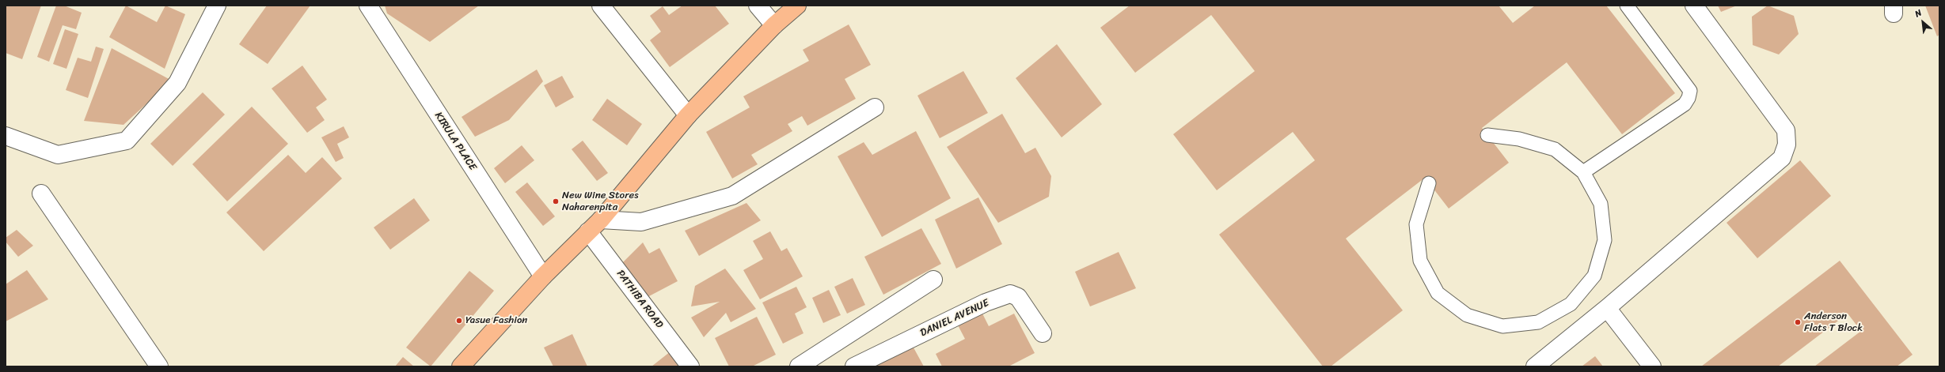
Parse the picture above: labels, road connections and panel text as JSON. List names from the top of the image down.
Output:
{
  "streets": {
    "street": ["KIRULA PLACE", "PATHIBA ROAD", "DANIEL AVENUE"]
  },
  "places": ["New Wine Stores Naharenpita", "Yasue Fashion", "Anderson Flats T Block"],
  "north": "top left"
}
